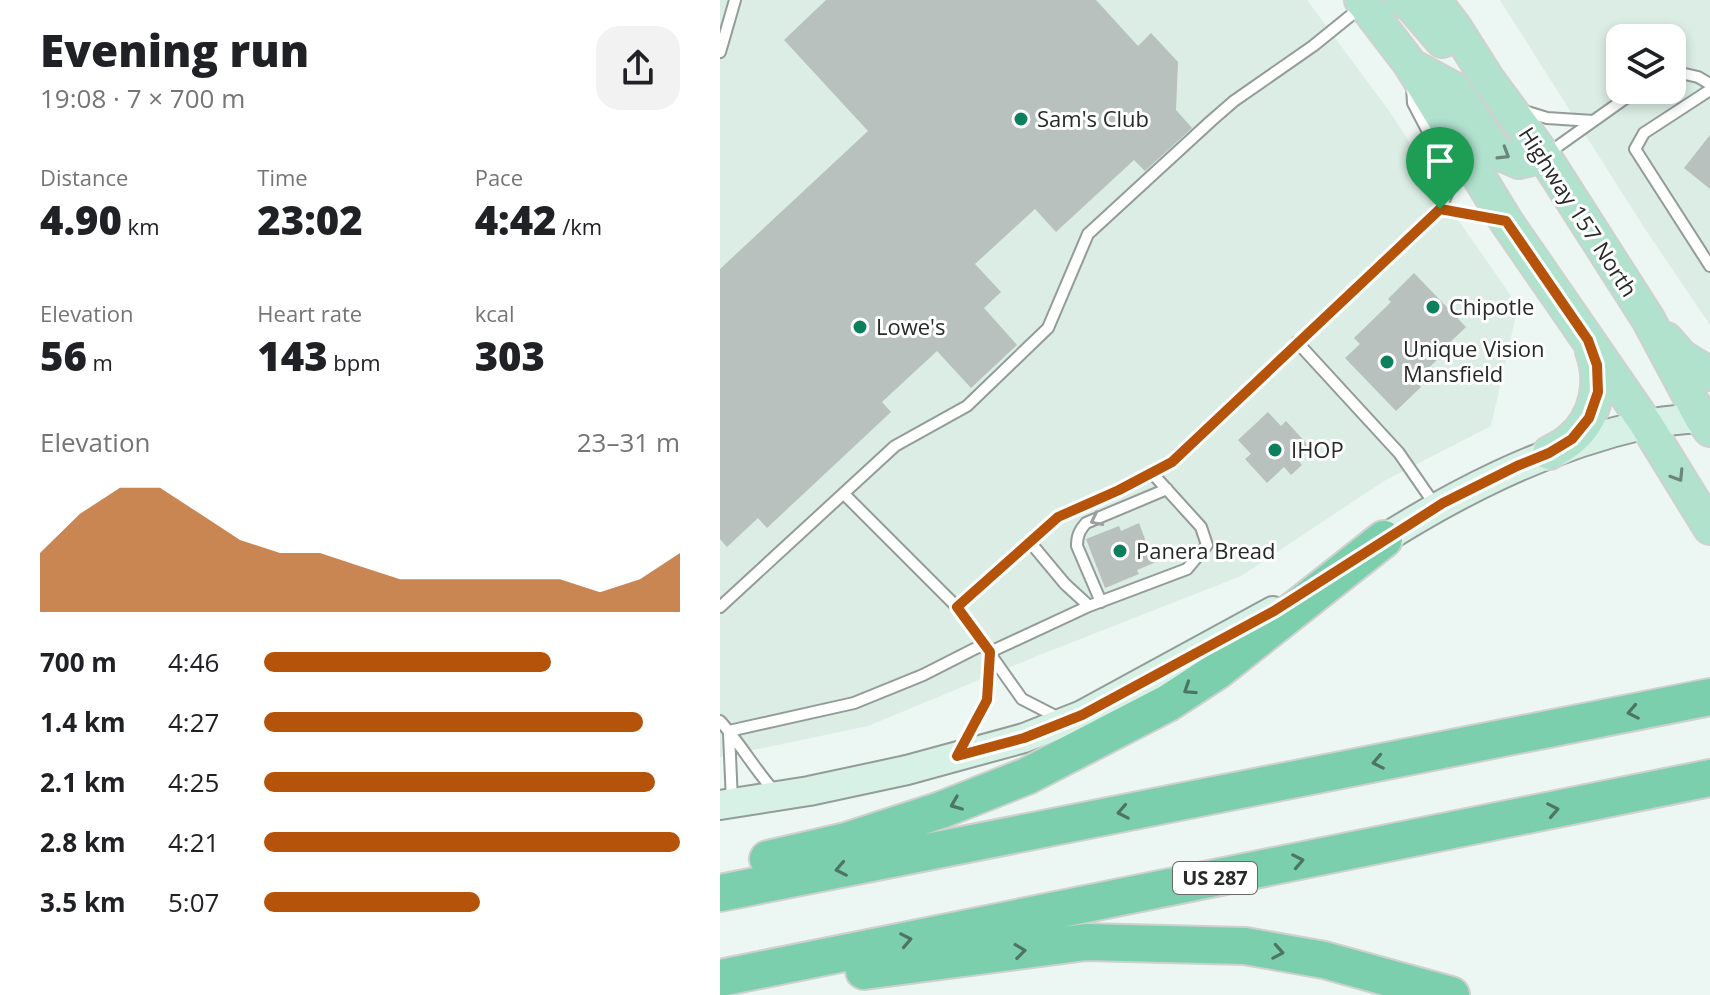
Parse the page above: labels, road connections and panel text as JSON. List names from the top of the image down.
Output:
{
  "streets": {
    "highway": ["US 287"],
    "main road": ["Highway 157 North"]
  },
  "places": [
    "Sam's Club",
    "Chipotle",
    "Lowe's",
    "Unique Vision Mansfield",
    "IHOP",
    "Panera Bread"
  ],
  "page": {
    "heading": ["Evening run", "19:08 · 7 × 700 m"],
    "stats": [
      ["Distance", "4.90 km"],
      ["Time", "23:02"],
      ["Pace", "4:42 /km"],
      ["Elevation", "56 m"],
      ["Heart rate", "143 bpm"],
      ["kcal", "303"]
    ],
    "chart": ["Elevation", "23–31 m"],
    "list": [
      {
        "name": "700 m",
        "note": "4:46"
      },
      {
        "name": "1.4 km",
        "note": "4:27"
      },
      {
        "name": "2.1 km",
        "note": "4:25"
      },
      {
        "name": "2.8 km",
        "note": "4:21"
      },
      {
        "name": "3.5 km",
        "note": "5:07"
      }
    ]
  }
}
